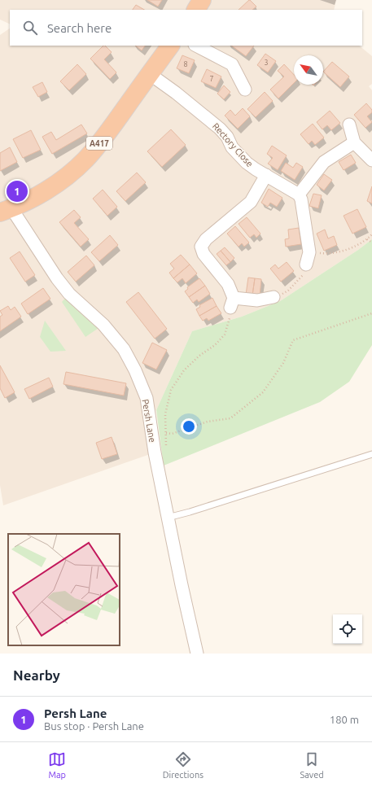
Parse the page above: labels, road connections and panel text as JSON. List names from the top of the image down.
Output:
{
  "streets": {
    "highway": ["A417"],
    "street": ["Rectory Close", "Persh Lane"]
  },
  "crossings": [
    ["A417", "Rectory Close"],
    ["A417", "Persh Lane"]
  ],
  "house_numbers": ["3", "8", "7"],
  "north": "top left",
  "page": {
    "search": "Search here",
    "pins": "1",
    "heading": "Nearby",
    "list": [
      {
        "mark": "1",
        "name": "Persh Lane",
        "note": "Bus stop · Persh Lane",
        "value": "180 m"
      }
    ],
    "nav": ["Map", "Directions", "Saved"]
  }
}
